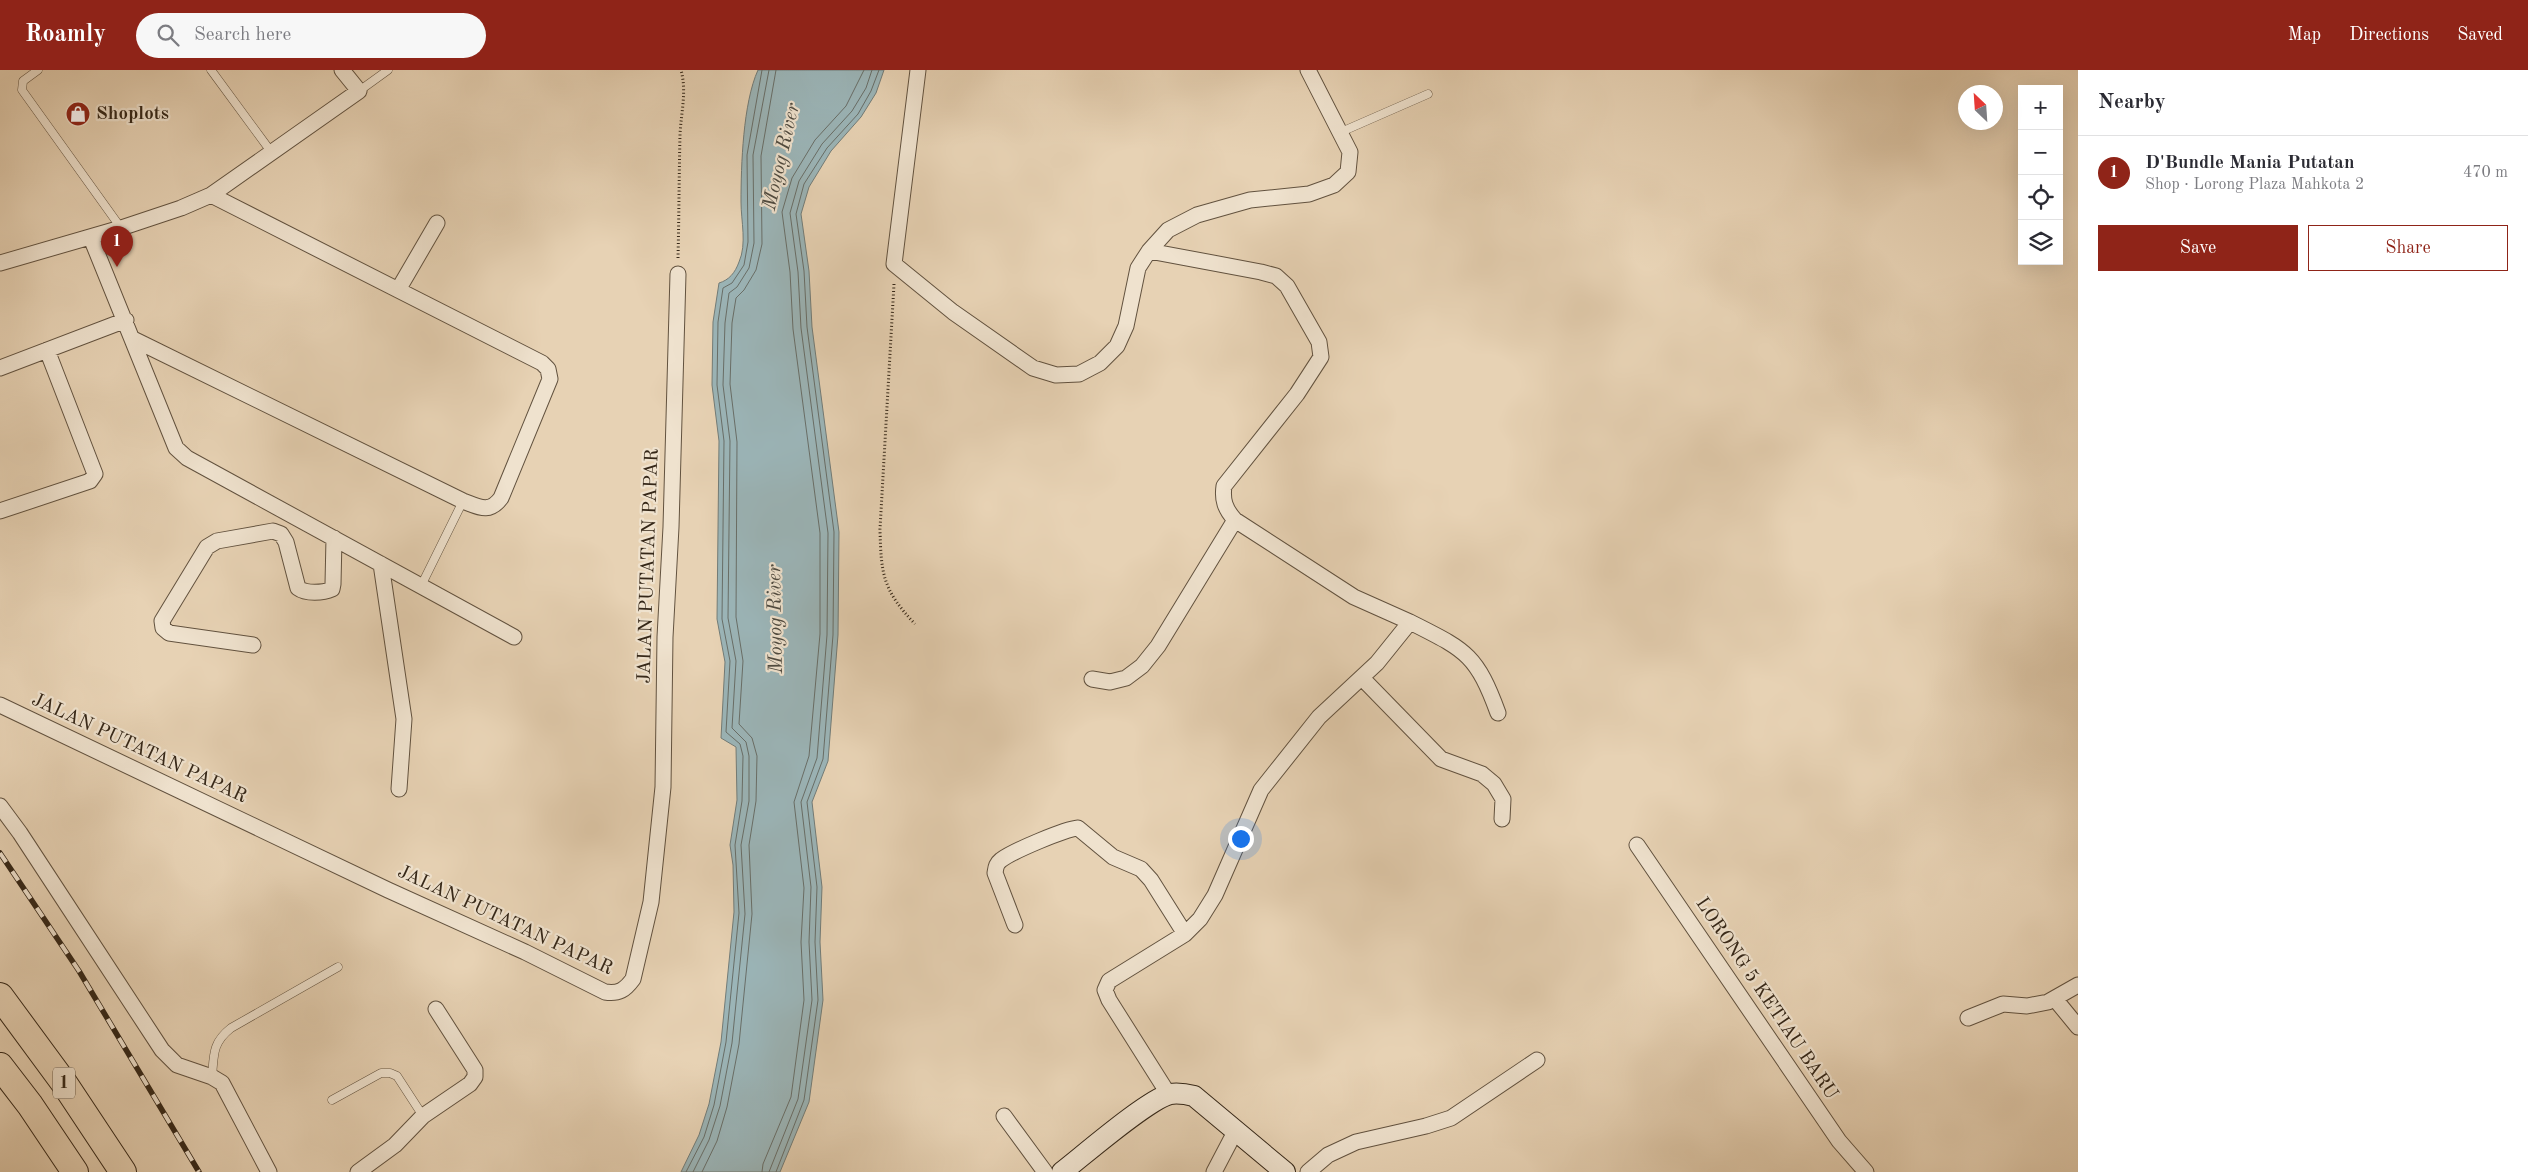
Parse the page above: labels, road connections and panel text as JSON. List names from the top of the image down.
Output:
{
  "streets": {
    "highway": ["1"],
    "street": ["JALAN PUTATAN PAPAR", "LORONG 5 KETIAU BARU"]
  },
  "water": ["Moyog River"],
  "places": {
    "shop": ["Shoplots"]
  },
  "north": "top left",
  "page": {
    "header": "Roamly",
    "search": "Search here",
    "nav": ["Map", "Directions", "Saved"],
    "heading": "Nearby",
    "map_buttons": ["+", "−"],
    "list": [
      {
        "mark": "1",
        "name": "D'Bundle Mania Putatan",
        "note": "Shop · Lorong Plaza Mahkota 2",
        "value": "470 m"
      }
    ],
    "buttons": ["Save", "Share"],
    "pins": "1"
  }
}
